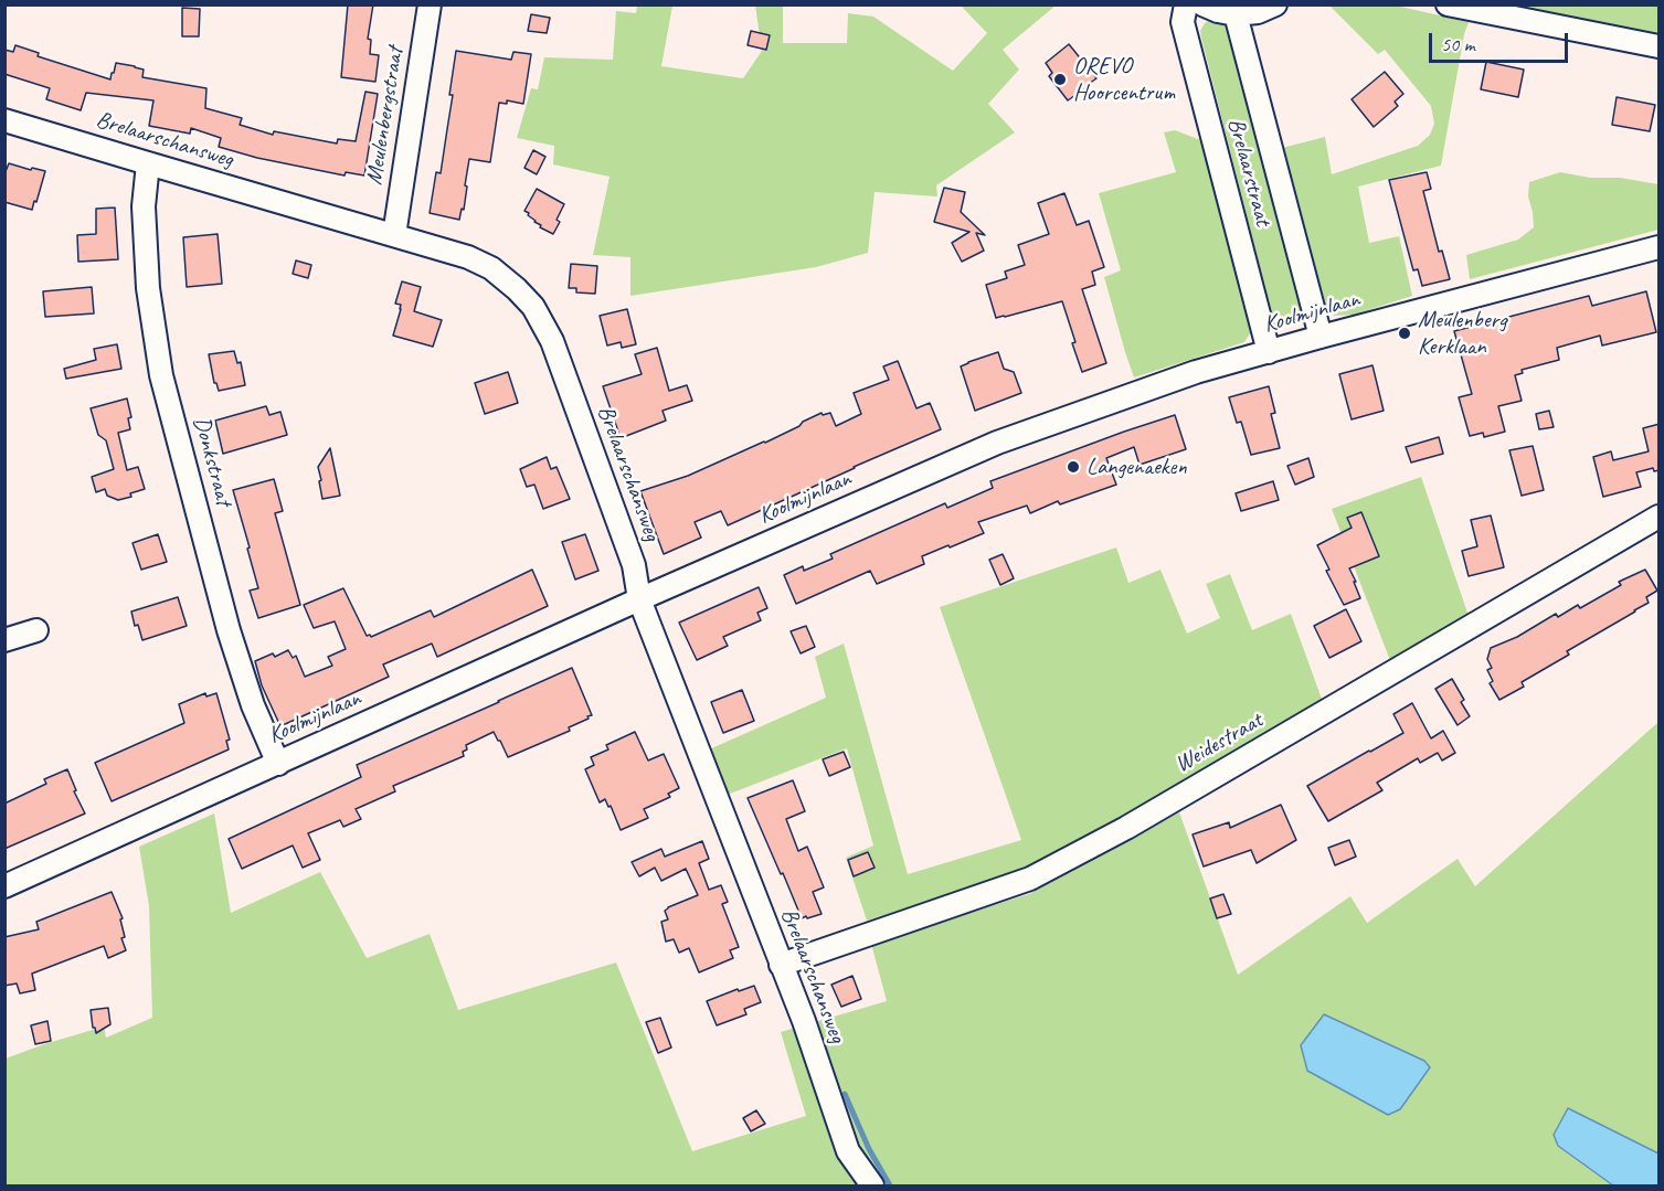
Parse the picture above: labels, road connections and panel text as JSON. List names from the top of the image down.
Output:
{
  "streets": {
    "street": [
      "Meulenbergstraat",
      "Brelaarschansweg",
      "Brelaarstraat",
      "Koolmijnlaan",
      "Donkstraat",
      "Weidestraat"
    ]
  },
  "crossings": [
    ["Meulenbergstraat", "Brelaarschansweg"],
    ["Brelaarschansweg", "Koolmijnlaan"],
    ["Brelaarschansweg", "Donkstraat"],
    ["Brelaarschansweg", "Weidestraat"],
    ["Brelaarstraat", "Koolmijnlaan"],
    ["Koolmijnlaan", "Donkstraat"]
  ],
  "places": ["OREVO Hoorcentrum", "Meulenberg Kerklaan", "Langenaeken"],
  "scale_bar": "50 m"
}
